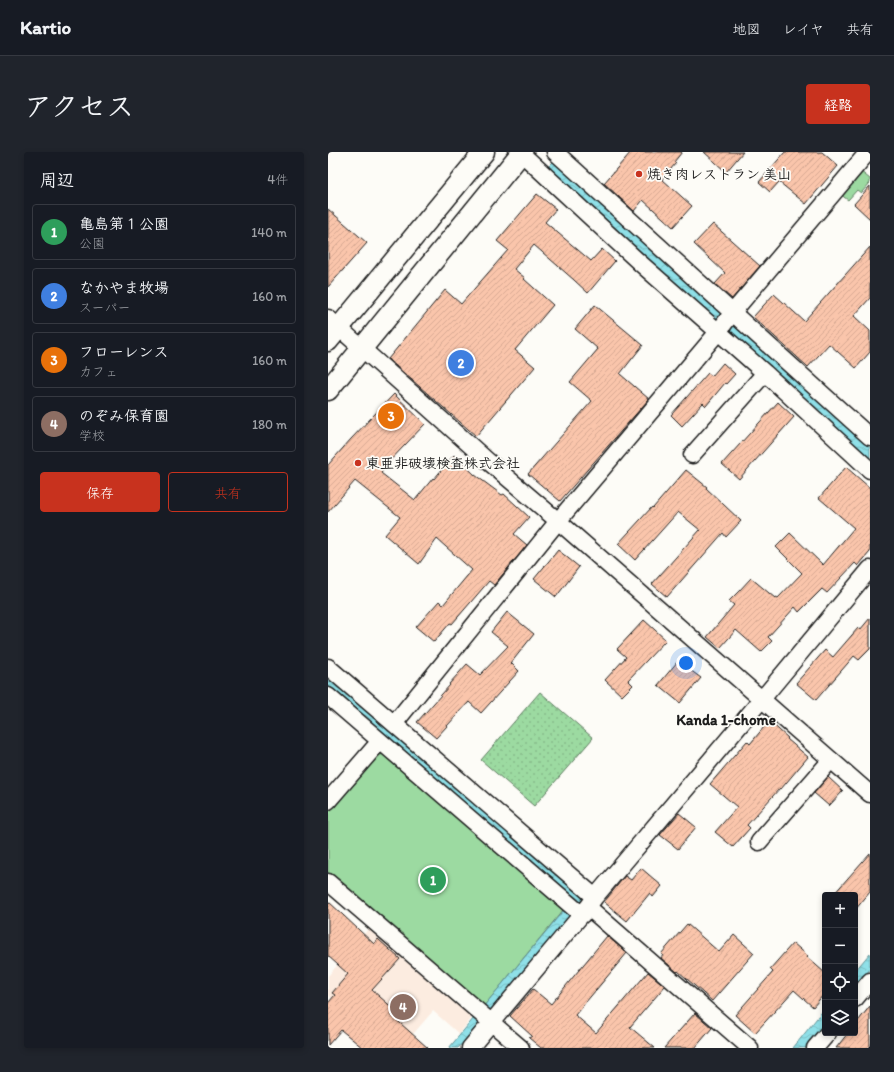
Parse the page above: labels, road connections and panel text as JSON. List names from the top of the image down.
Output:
{
  "districts": ["Kanda 1-chome"],
  "places": ["焼き肉レストラン 美山", "東亜非破壊検査株式会社"],
  "page": {
    "header": "Kartio",
    "nav": ["地図", "レイヤ", "共有"],
    "title": "アクセス",
    "buttons": [
      "経路",
      ["保存", "共有"]
    ],
    "heading": ["周辺", "4件"],
    "list": [
      {
        "mark": "1",
        "name": "亀島第１公園",
        "note": "公園",
        "value": "140 m"
      },
      {
        "mark": "2",
        "name": "なかやま牧場",
        "note": "スーパー",
        "value": "160 m"
      },
      {
        "mark": "3",
        "name": "フローレンス",
        "note": "カフェ",
        "value": "160 m"
      },
      {
        "mark": "4",
        "name": "のぞみ保育園",
        "note": "学校",
        "value": "180 m"
      }
    ],
    "pins": [
      "2",
      "3",
      "1",
      "4"
    ],
    "map_buttons": ["+", "−"]
  }
}
